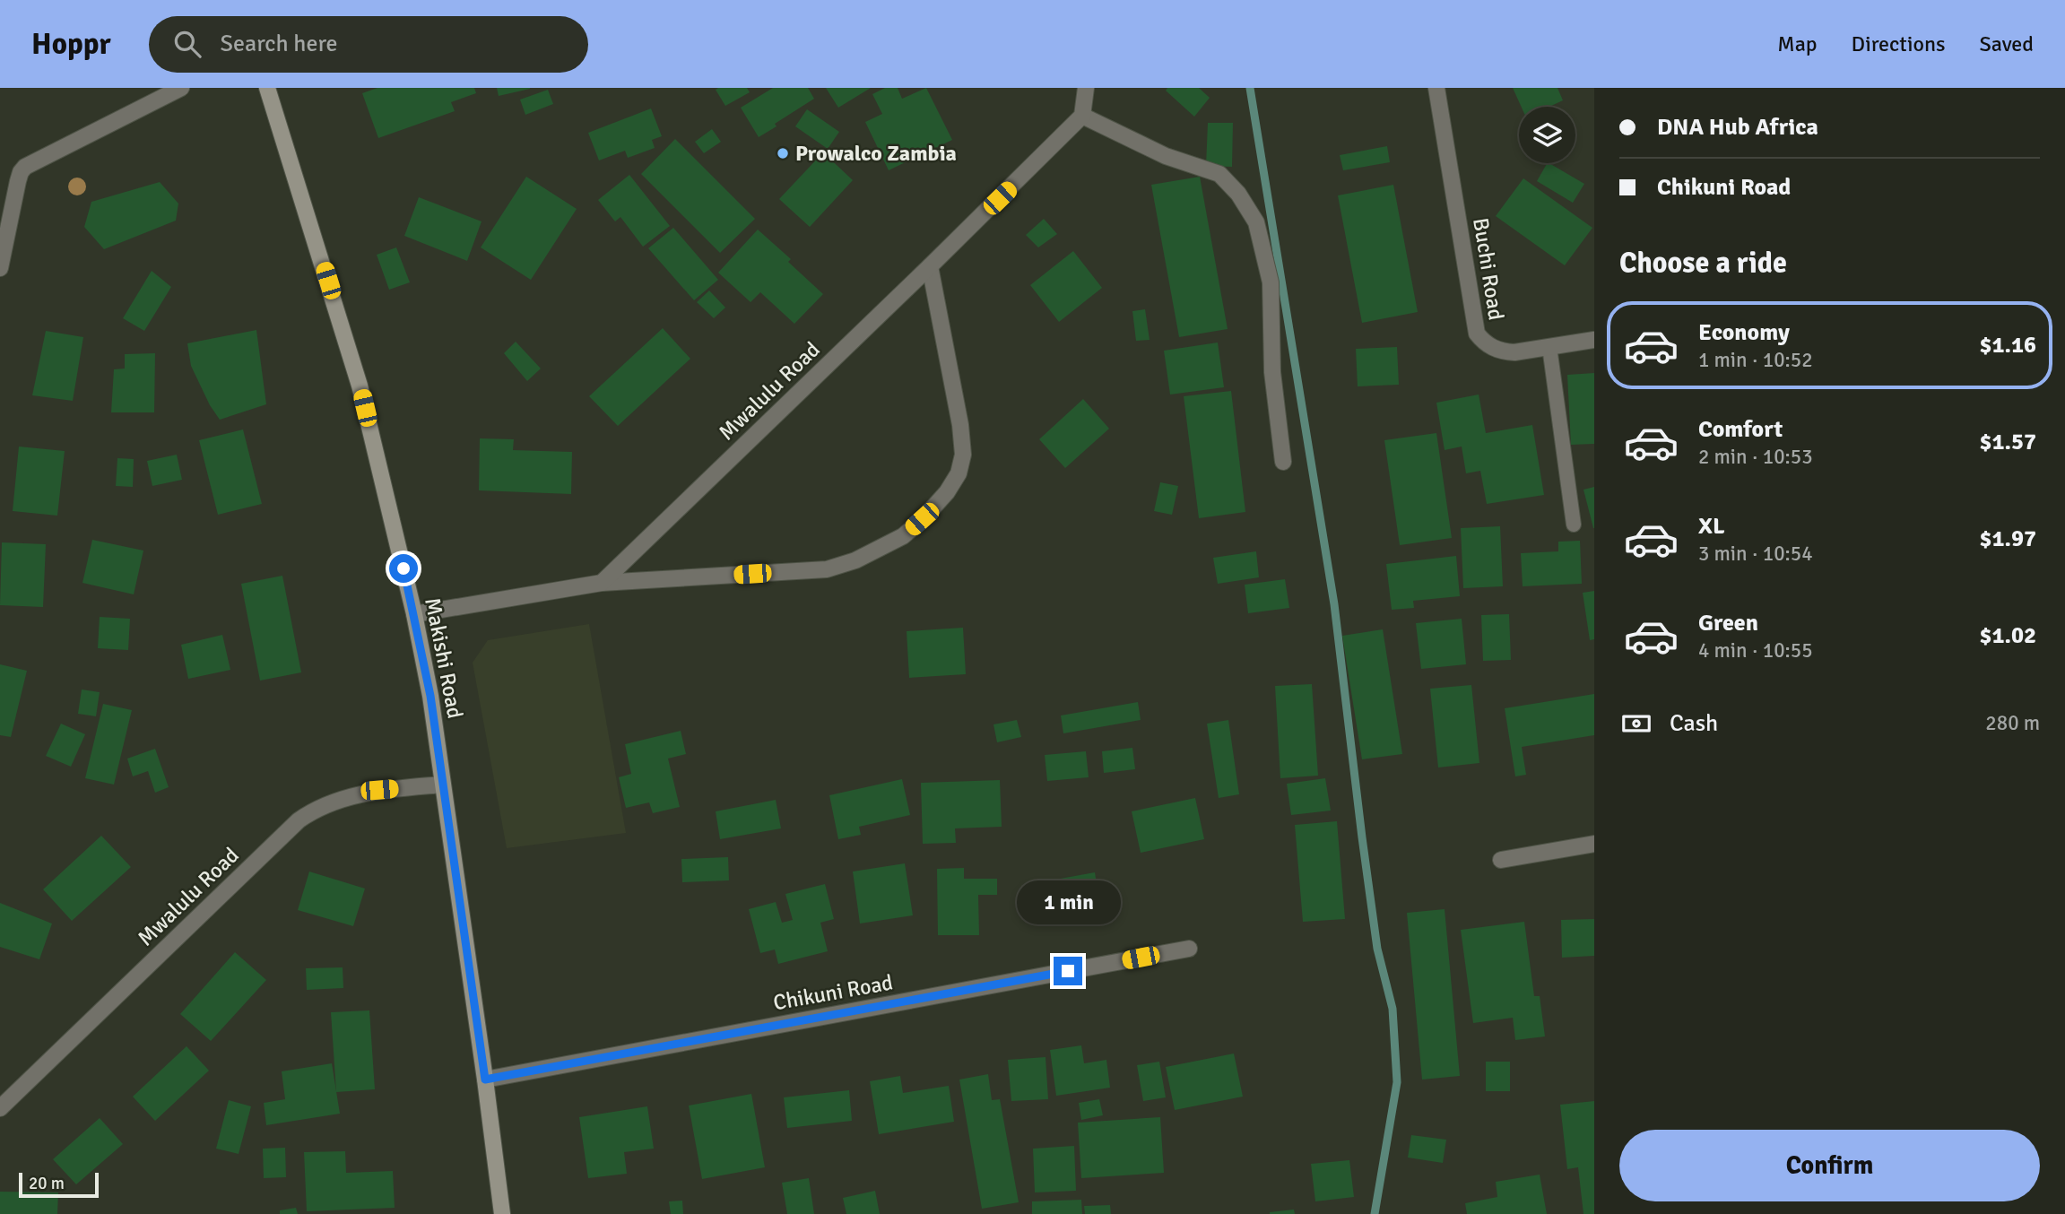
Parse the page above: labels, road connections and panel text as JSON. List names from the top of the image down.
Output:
{
  "streets": {
    "main road": ["Makishi Road"],
    "street": ["Buchi Road", "Mwalulu Road", "Chikuni Road"]
  },
  "crossings": [
    ["Mwalulu Road", "Makishi Road"],
    ["Makishi Road", "Chikuni Road"]
  ],
  "places": ["Prowalco Zambia"],
  "scale_bar": "20 m",
  "page": {
    "header": "Hoppr",
    "search": "Search here",
    "nav": ["Map", "Directions", "Saved"],
    "banner": ["DNA Hub Africa", "Chikuni Road"],
    "heading": "Choose a ride",
    "list": [
      {
        "name": "Economy",
        "note": "1 min · 10:52",
        "value": "$1.16"
      },
      {
        "name": "Comfort",
        "note": "2 min · 10:53",
        "value": "$1.57"
      },
      {
        "name": "XL",
        "note": "3 min · 10:54",
        "value": "$1.97"
      },
      {
        "name": "Green",
        "note": "4 min · 10:55",
        "value": "$1.02"
      }
    ],
    "pay": ["Cash", "280 m"],
    "bubble": "1 min",
    "buttons": "Confirm",
    "scale": "20 m"
  }
}
